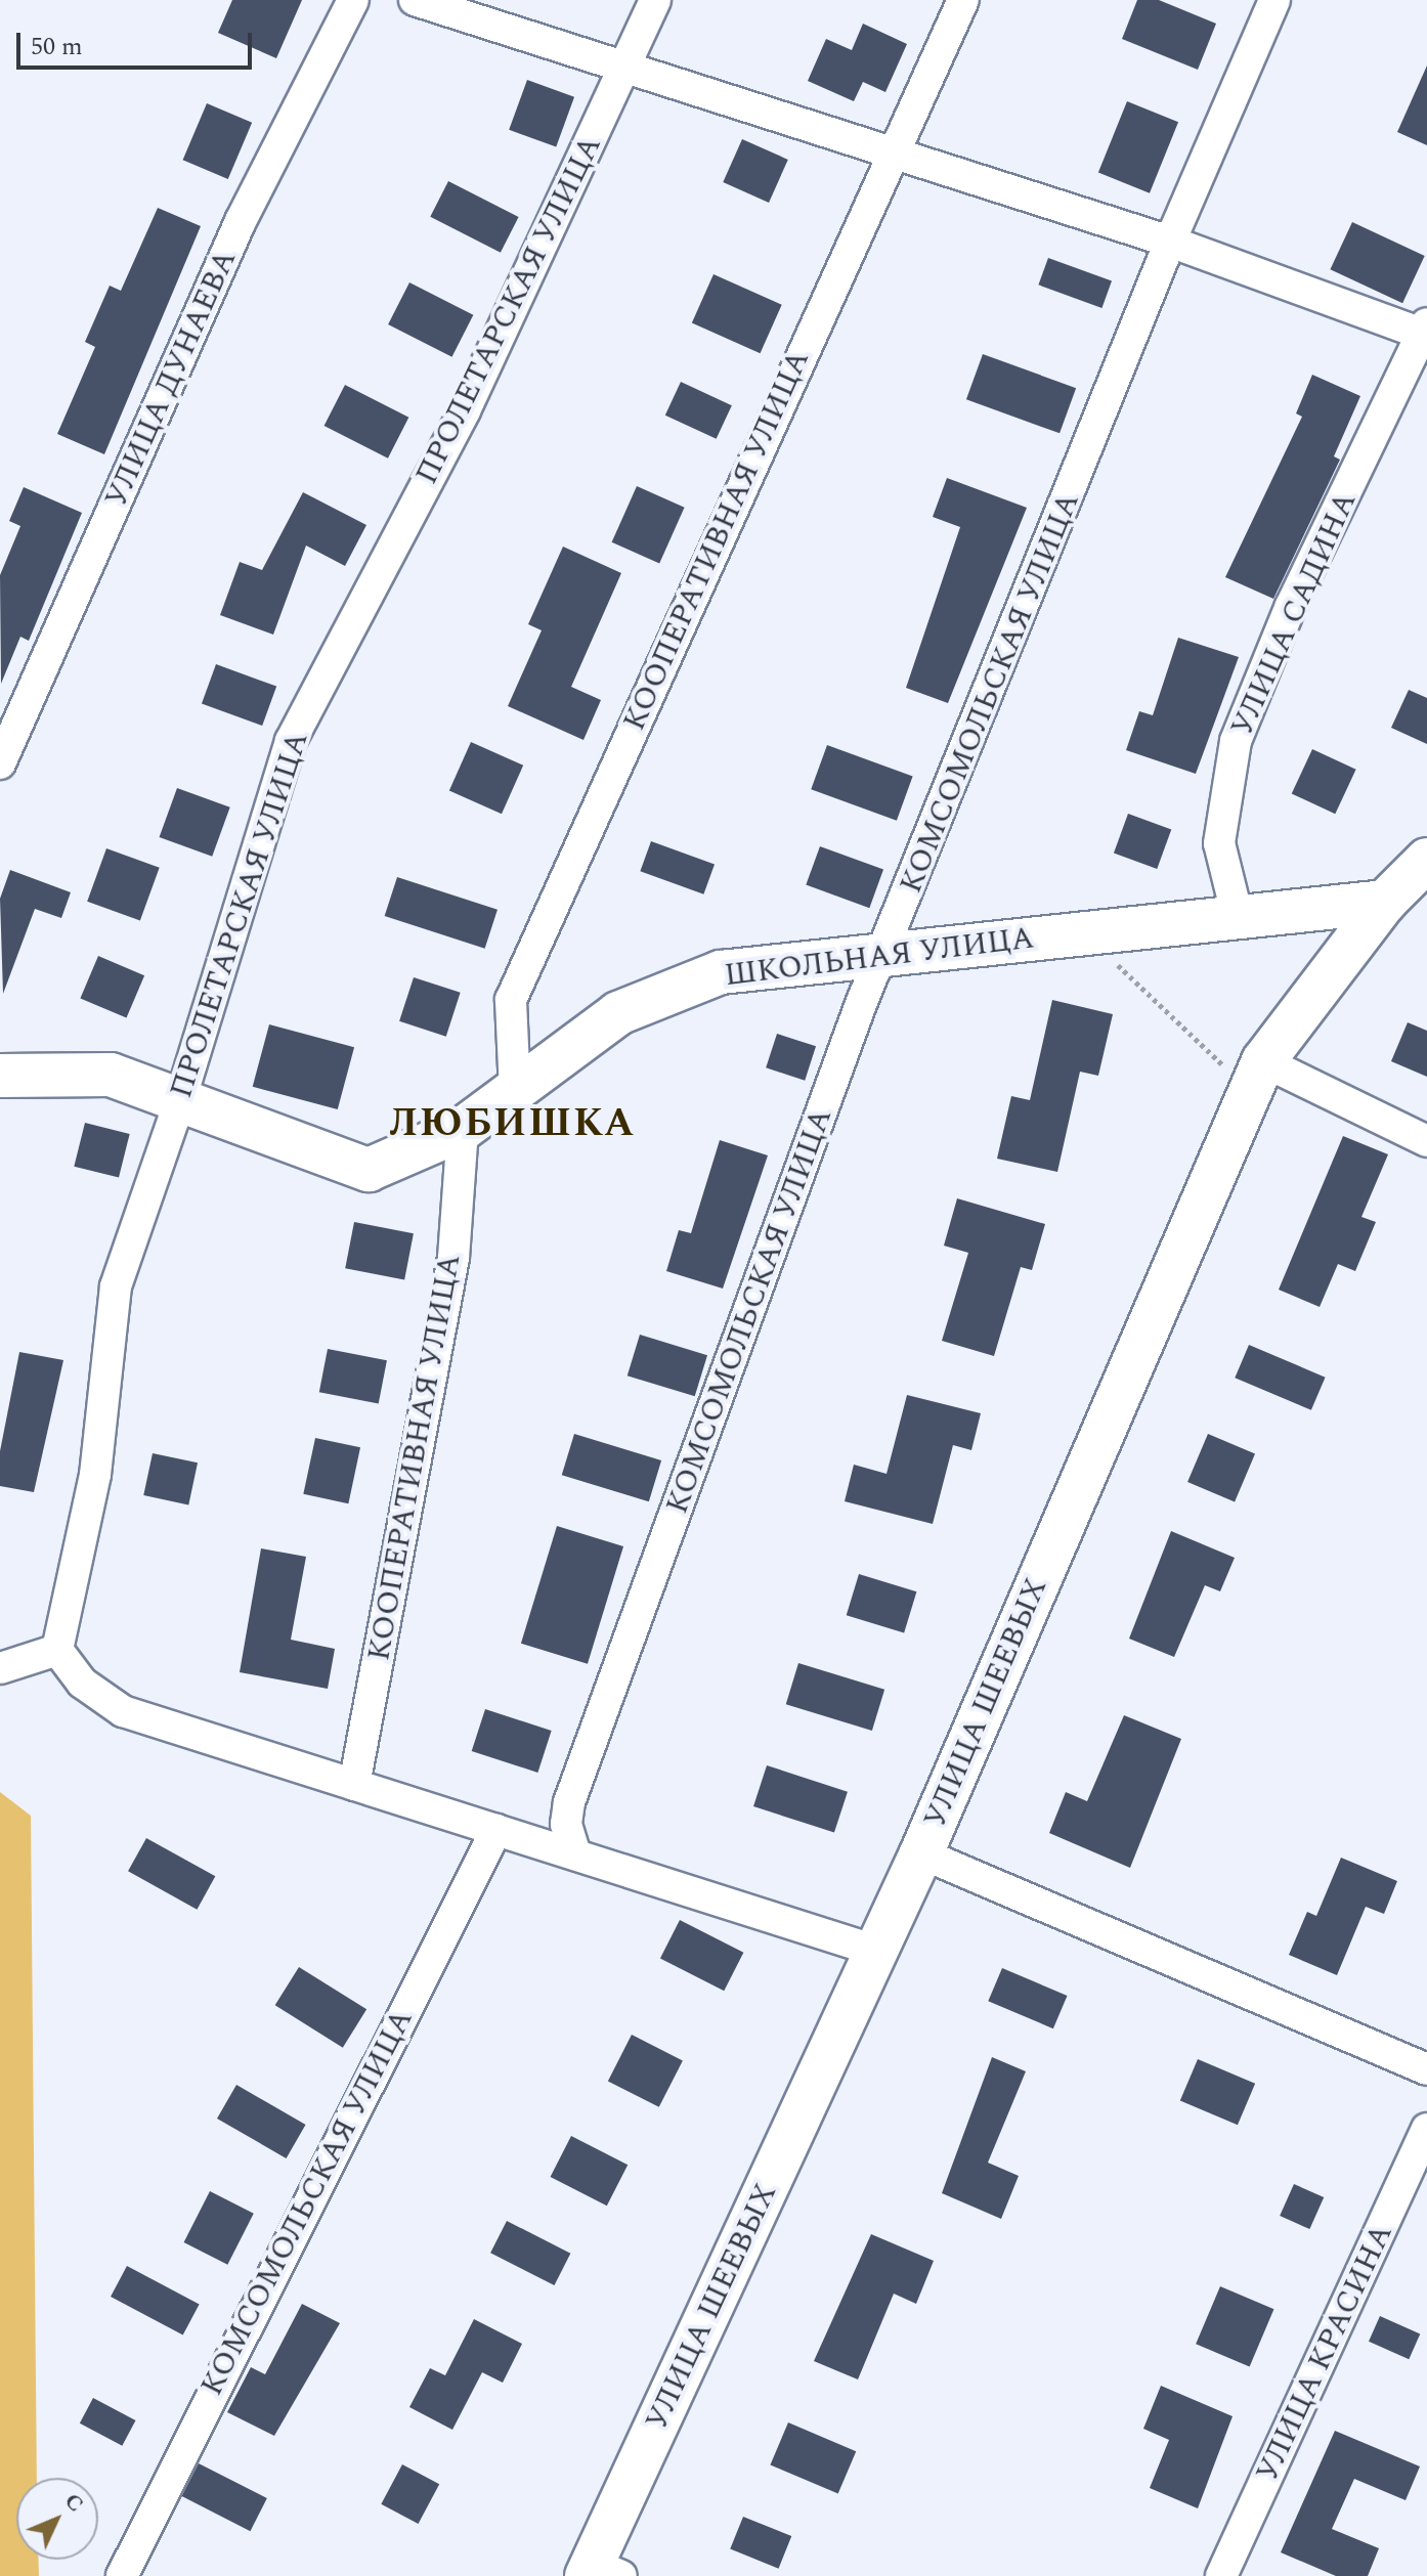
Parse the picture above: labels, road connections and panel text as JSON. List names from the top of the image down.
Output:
{
  "streets": {
    "main road": ["ШКОЛЬНАЯ УЛИЦА", "УЛИЦА ШЕЕВЫХ"],
    "street": [
      "ПРОЛЕТАРСКАЯ УЛИЦА",
      "УЛИЦА ДУНАЕВА",
      "КООПЕРАТИВНАЯ УЛИЦА",
      "УЛИЦА САДИНА",
      "КОМСОМОЛЬСКАЯ УЛИЦА",
      "УЛИЦА КРАСИНА"
    ]
  },
  "crossings": [
    ["ПРОЛЕТАРСКАЯ УЛИЦА", "ШКОЛЬНАЯ УЛИЦА"],
    ["КООПЕРАТИВНАЯ УЛИЦА", "ШКОЛЬНАЯ УЛИЦА"],
    ["УЛИЦА САДИНА", "ШКОЛЬНАЯ УЛИЦА"],
    ["КОМСОМОЛЬСКАЯ УЛИЦА", "ШКОЛЬНАЯ УЛИЦА"],
    ["ШКОЛЬНАЯ УЛИЦА", "УЛИЦА ШЕЕВЫХ"]
  ],
  "districts": ["ЛЮБИШКА"],
  "scale_bar": "50 m",
  "north": "top right"
}
